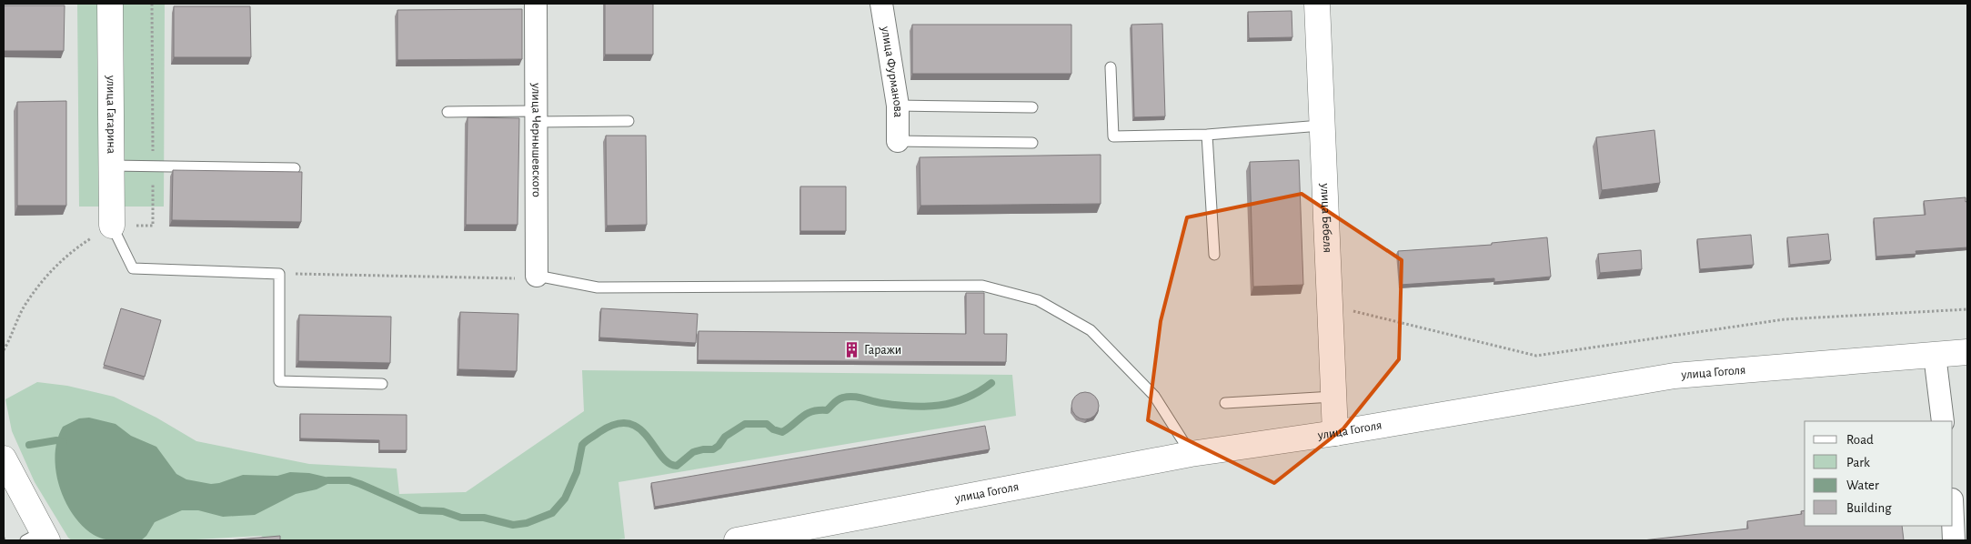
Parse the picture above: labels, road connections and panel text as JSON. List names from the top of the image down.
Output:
{
  "streets": {
    "main road": ["улица Гагарина", "улица Бебеля", "улица Гоголя"],
    "street": ["улица Фурманова", "улица Чернышевского"]
  },
  "crossings": [
    ["улица Бебеля", "улица Гоголя"]
  ],
  "places": {
    "building": ["Гаражи"]
  },
  "legend": [
    "Road",
    "Park",
    "Water",
    "Building"
  ]
}
